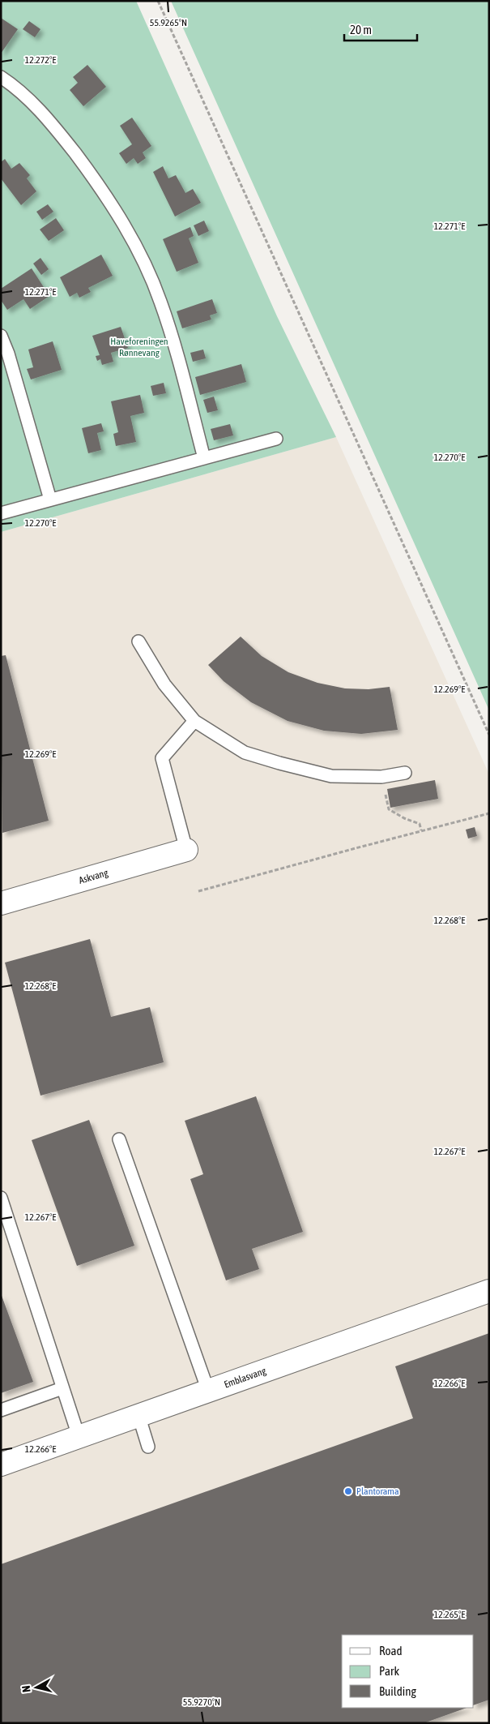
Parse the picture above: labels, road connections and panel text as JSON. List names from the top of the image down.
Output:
{
  "streets": {
    "street": ["Askvang", "Emblasvang"]
  },
  "parks": ["Haveforeningen Rønnevang"],
  "places": ["Plantorama"],
  "legend": ["Road", "Park", "Building"],
  "scale_bar": "20 m",
  "north": "left",
  "coordinates": [
    "55.9265°N",
    "12.272°E",
    "12.271°E",
    "12.270°E",
    "12.269°E",
    "12.268°E",
    "12.267°E",
    "12.266°E",
    "12.265°E",
    "55.9270°N"
  ]
}
